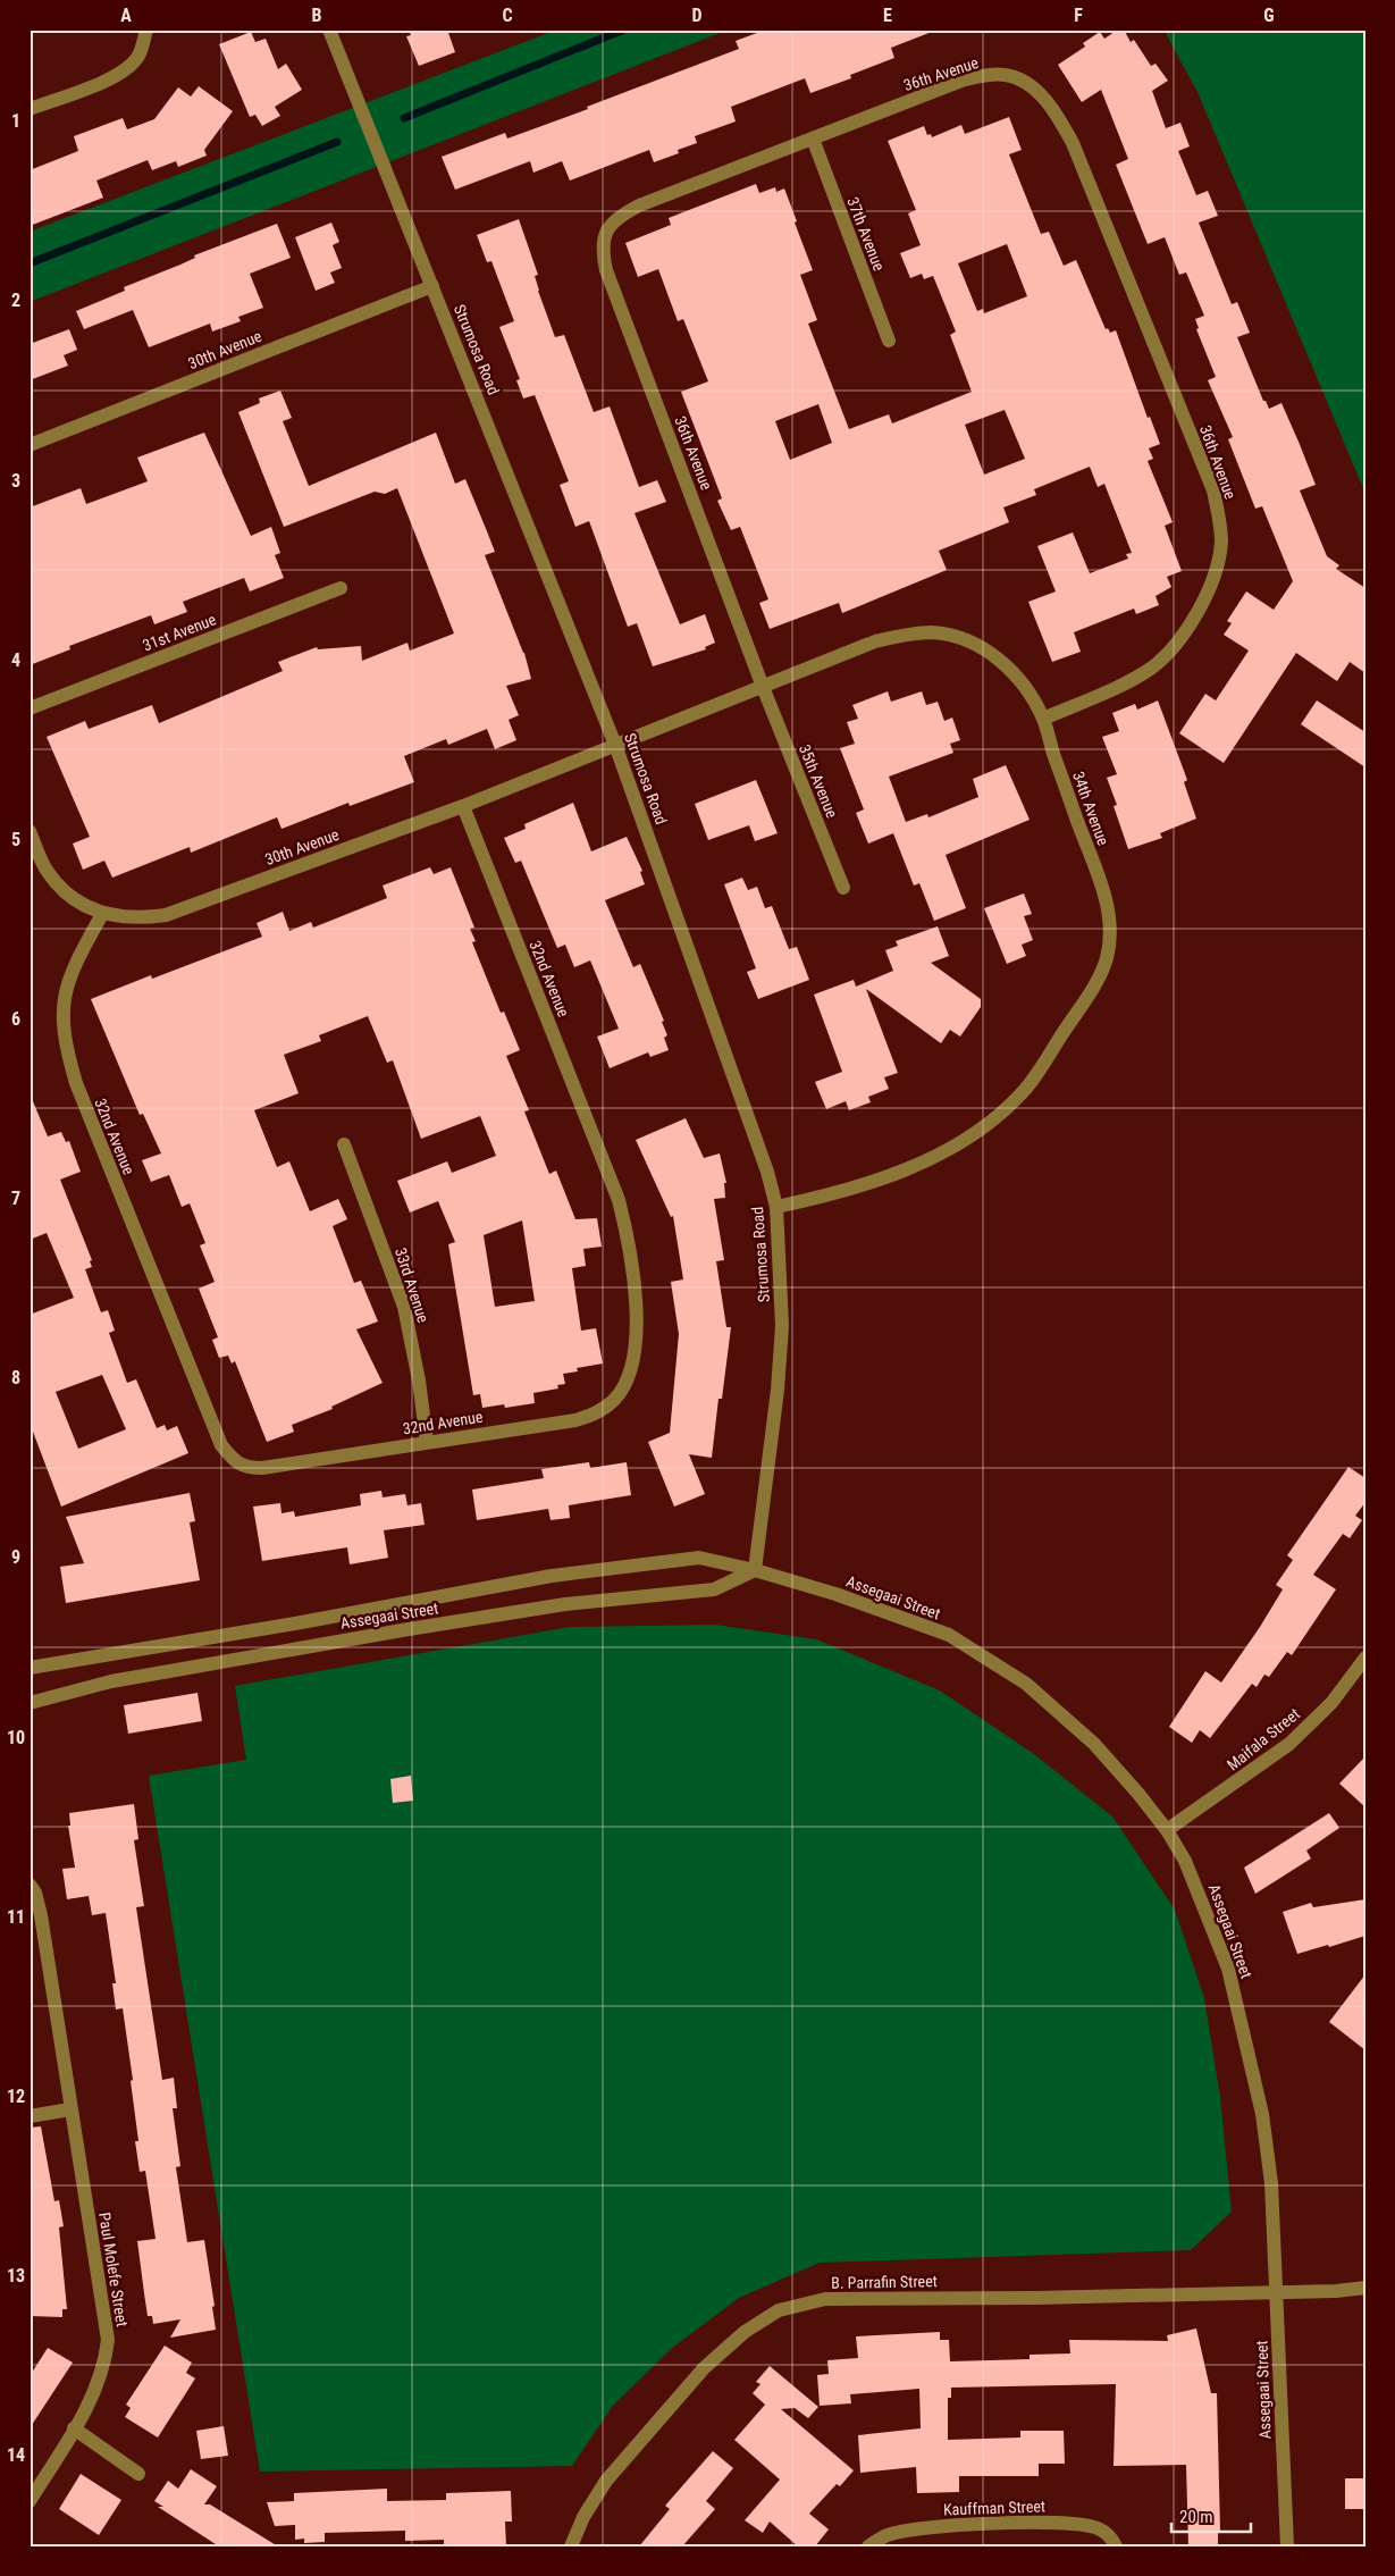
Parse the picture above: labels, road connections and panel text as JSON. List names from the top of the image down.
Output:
{
  "streets": {
    "street": [
      "36th Avenue",
      "37th Avenue",
      "30th Avenue",
      "Strumosa Road",
      "31st Avenue",
      "35th Avenue",
      "34th Avenue",
      "32nd Avenue",
      "33rd Avenue",
      "Assegaai Street",
      "Maifala Street",
      "Paul Molefe Street",
      "B. Parrafin Street",
      "Kauffman Street"
    ]
  },
  "crossings": [
    ["36th Avenue", "37th Avenue"],
    ["36th Avenue", "35th Avenue"],
    ["36th Avenue", "34th Avenue"],
    ["30th Avenue", "Strumosa Road"],
    ["30th Avenue", "34th Avenue"],
    ["30th Avenue", "32nd Avenue"],
    ["Strumosa Road", "34th Avenue"],
    ["Strumosa Road", "Assegaai Street"],
    ["35th Avenue", "34th Avenue"],
    ["32nd Avenue", "33rd Avenue"],
    ["Assegaai Street", "Maifala Street"],
    ["Assegaai Street", "B. Parrafin Street"]
  ],
  "scale_bar": "20 m",
  "grid": {
    "columns": [
      "A",
      "B",
      "C",
      "D",
      "E",
      "F",
      "G"
    ],
    "rows": [
      "1",
      "2",
      "3",
      "4",
      "5",
      "6",
      "7",
      "8",
      "9",
      "10",
      "11",
      "12",
      "13",
      "14"
    ]
  }
}
